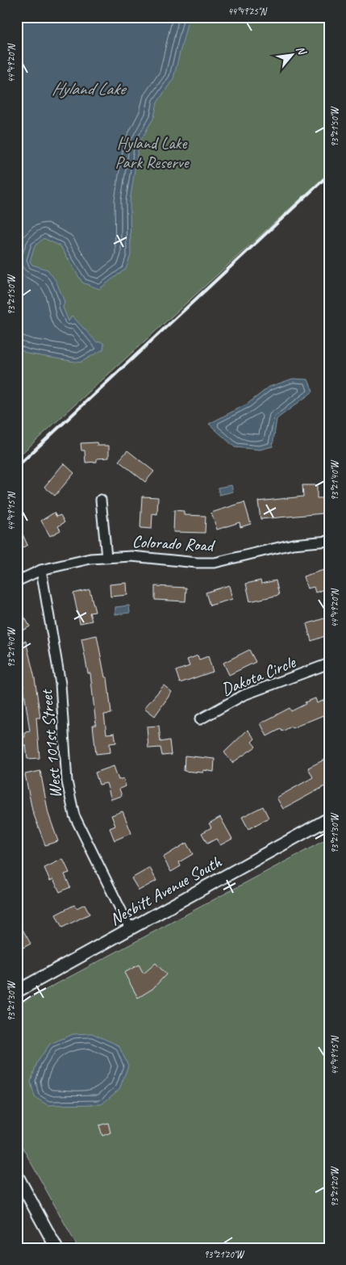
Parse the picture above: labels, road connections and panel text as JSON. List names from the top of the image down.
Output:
{
  "streets": {
    "street": [
      "Colorado Road",
      "Dakota Circle",
      "West 101st Street",
      "Nesbitt Avenue South"
    ]
  },
  "crossings": [
    ["Colorado Road", "West 101st Street"],
    ["West 101st Street", "Nesbitt Avenue South"]
  ],
  "water": ["Hyland Lake"],
  "parks": ["Hyland Lake Park Reserve"],
  "north": "top right",
  "coordinates": [
    "44°49'25\"N",
    "44°49'20\"N",
    "93°21'50\"W",
    "93°21'40\"W",
    "44°49'15\"N",
    "93°21'30\"W",
    "93°21'20\"W"
  ]
}
